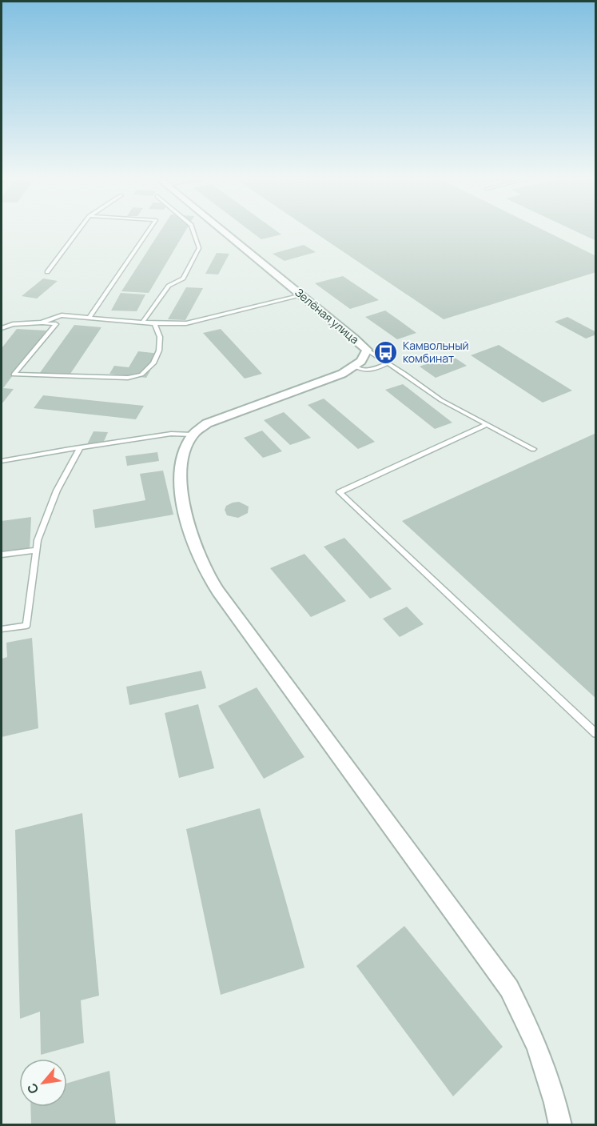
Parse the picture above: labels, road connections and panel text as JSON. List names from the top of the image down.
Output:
{
  "streets": {
    "street": ["Зелёная улица"]
  },
  "places": {
    "bus stop": ["Камвольный комбинат"]
  },
  "north": "bottom left"
}
